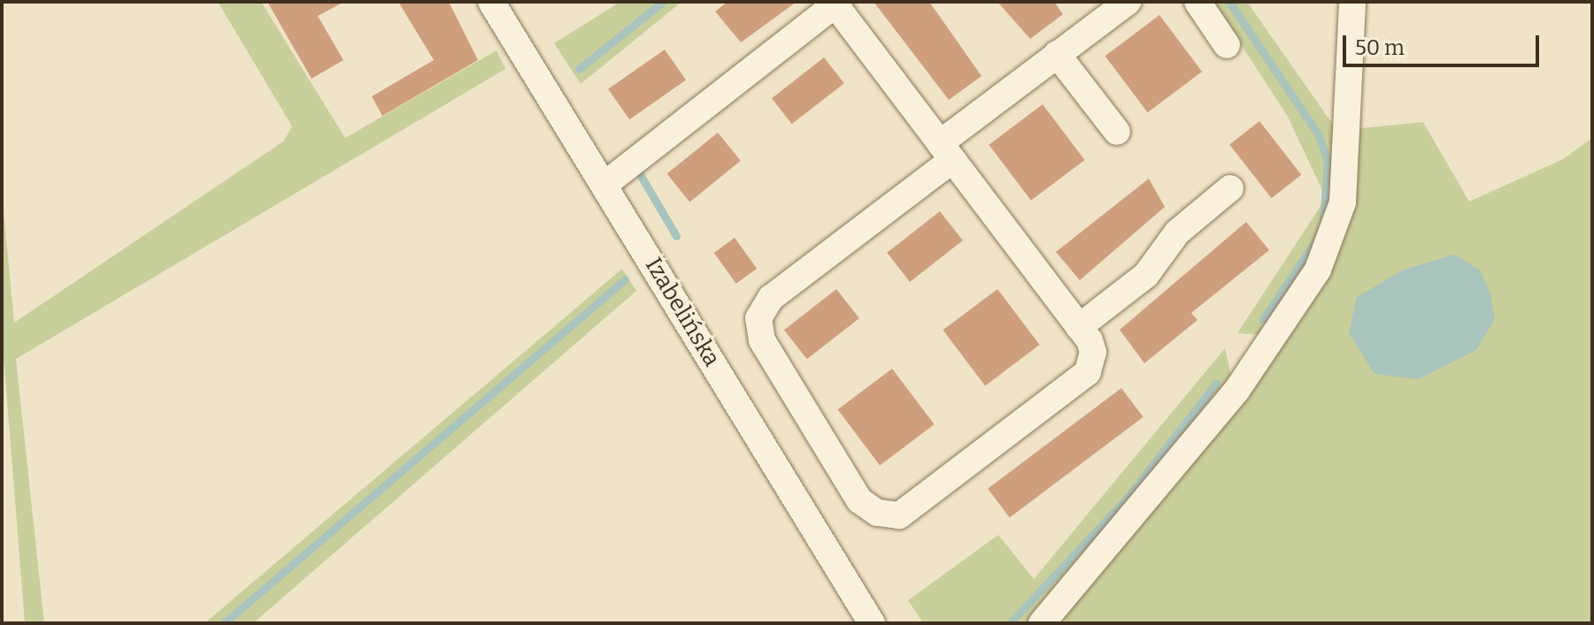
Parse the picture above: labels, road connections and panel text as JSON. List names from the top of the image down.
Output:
{
  "streets": {
    "street": ["Izabelińska"]
  },
  "scale_bar": "50 m"
}
